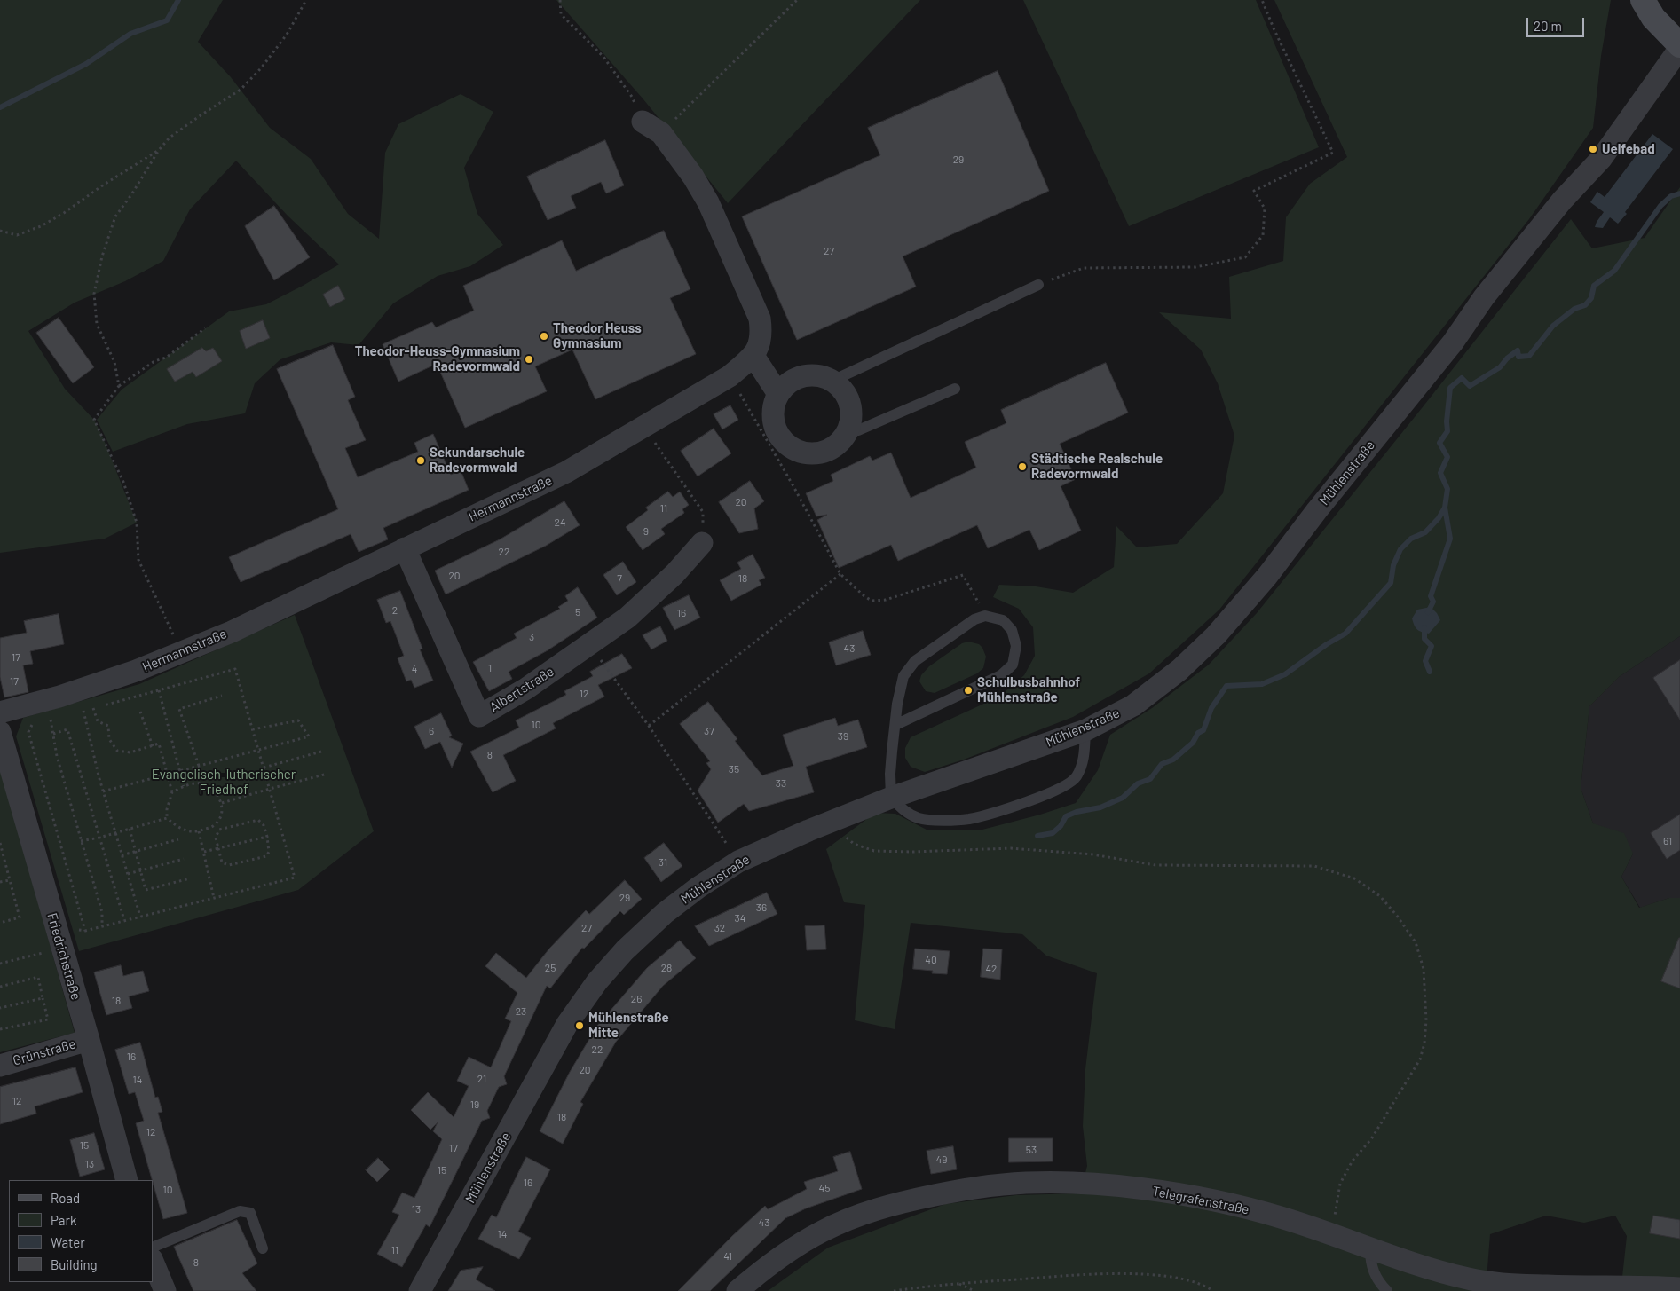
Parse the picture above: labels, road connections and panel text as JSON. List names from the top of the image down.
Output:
{
  "streets": {
    "street": [
      "Mühlenstraße",
      "Hermannstraße",
      "Albertstraße",
      "Friedrichstraße",
      "Grünstraße",
      "Telegrafenstraße"
    ]
  },
  "crossings": [
    ["Hermannstraße", "Albertstraße"],
    ["Friedrichstraße", "Grünstraße"]
  ],
  "parks": ["Evangelisch-lutherischer Friedhof"],
  "places": [
    "Uelfebad",
    "Theodor Heuss Gymnasium",
    "Theodor-Heuss-Gymnasium Radevormwald",
    "Sekundarschule Radevormwald",
    "Städtische Realschule Radevormwald",
    "Schulbusbahnhof Mühlenstraße",
    "Mühlenstraße Mitte"
  ],
  "house_numbers": [
    "29",
    "27",
    "20",
    "11",
    "24",
    "9",
    "22",
    "20",
    "7",
    "18",
    "2",
    "5",
    "16",
    "3",
    "43",
    "17",
    "1",
    "4",
    "17",
    "12",
    "10",
    "6",
    "37",
    "39",
    "8",
    "35",
    "33",
    "61",
    "31",
    "29",
    "36",
    "34",
    "27",
    "32",
    "40",
    "25",
    "28",
    "42",
    "26",
    "18",
    "23",
    "22",
    "16",
    "20",
    "21",
    "14",
    "12",
    "19",
    "18",
    "12",
    "15",
    "17",
    "53",
    "49",
    "13",
    "15",
    "16",
    "45",
    "10",
    "13",
    "43",
    "14",
    "11",
    "41",
    "8"
  ],
  "legend": [
    "Road",
    "Park",
    "Water",
    "Building"
  ],
  "scale_bar": "20 m"
}
